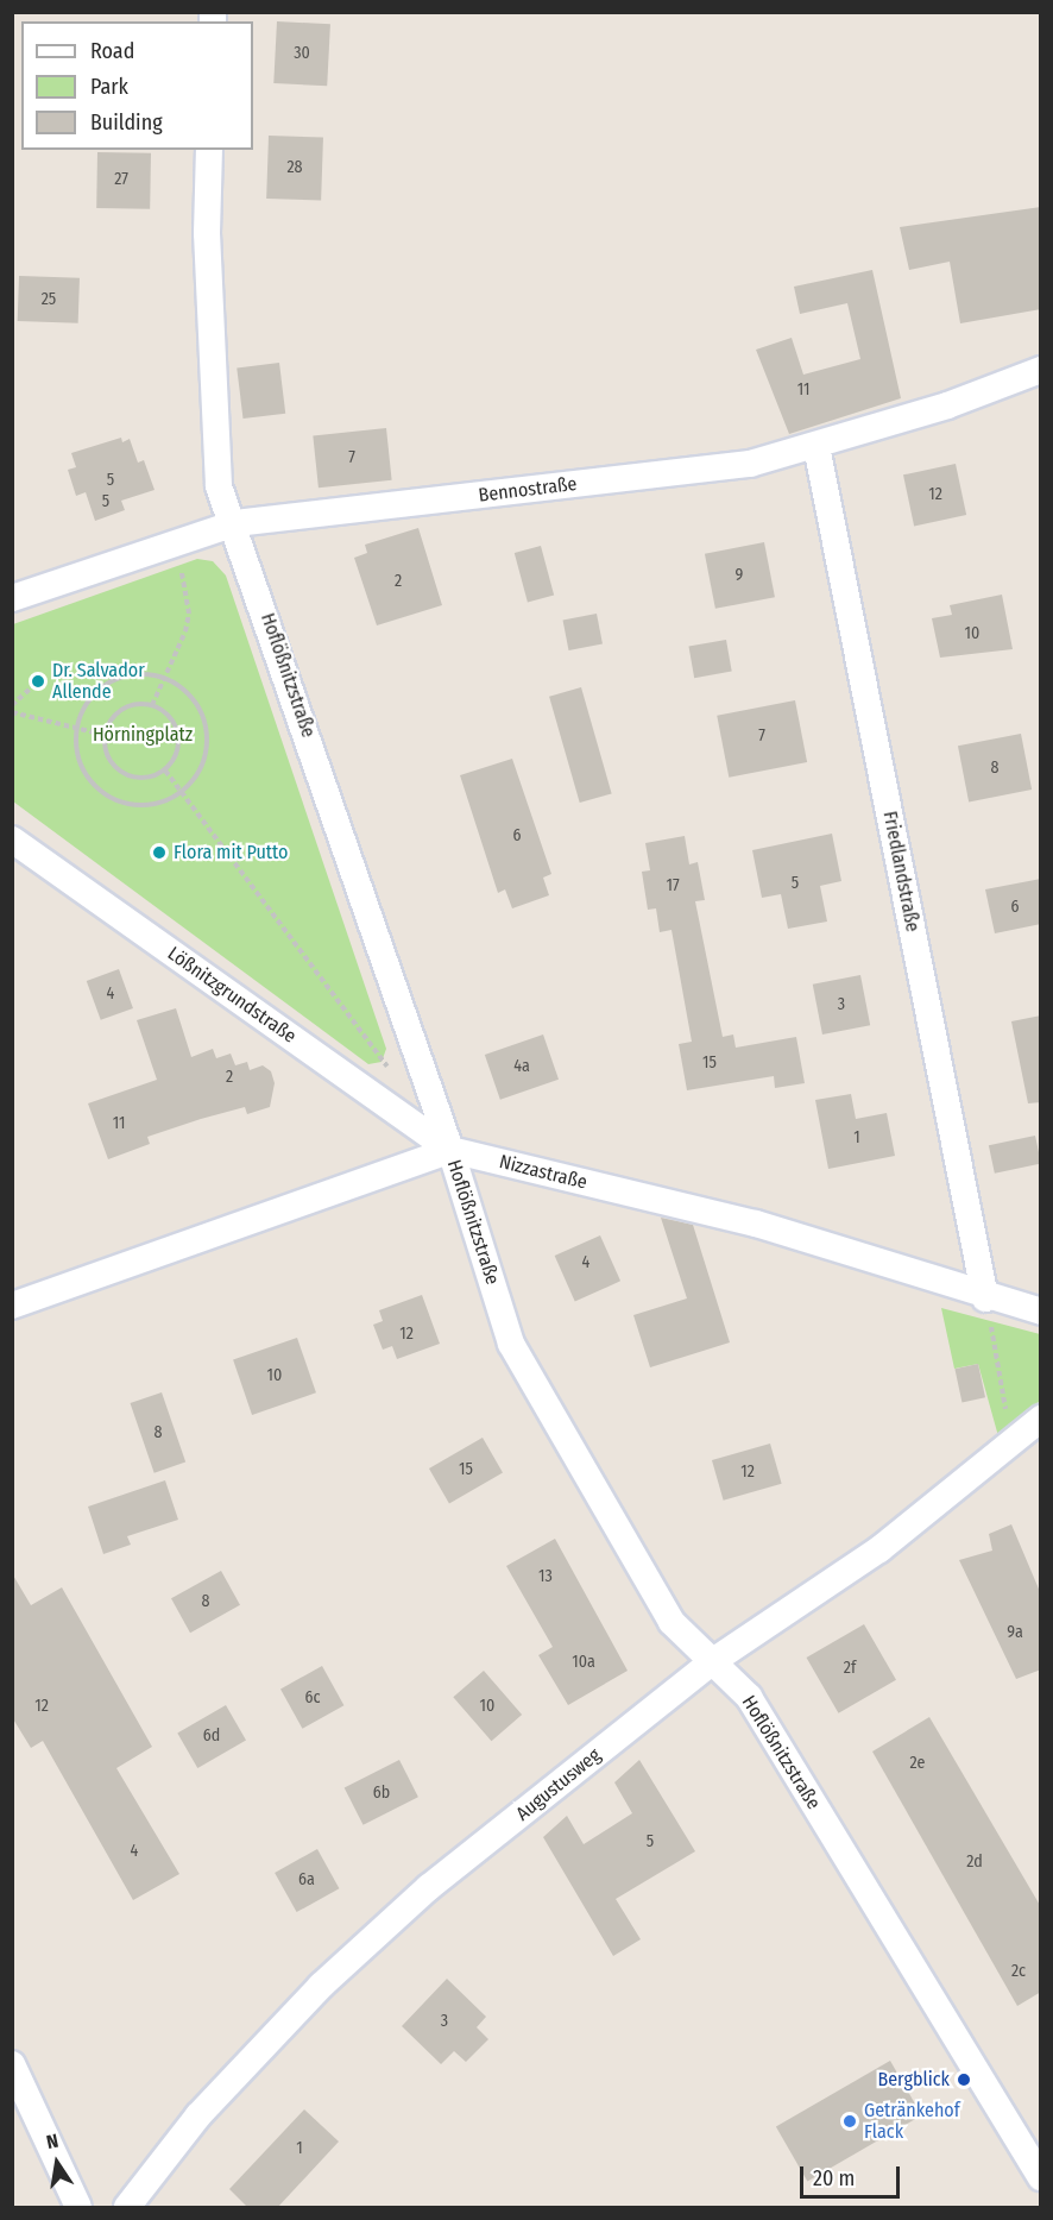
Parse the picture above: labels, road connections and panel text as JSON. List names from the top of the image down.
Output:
{
  "streets": {
    "street": [
      "Bennostraße",
      "Hoflößnitzstraße",
      "Friedlandstraße",
      "Lößnitzgrundstraße",
      "Nizzastraße",
      "Augustusweg"
    ]
  },
  "crossings": [
    ["Bennostraße", "Hoflößnitzstraße"],
    ["Bennostraße", "Friedlandstraße"],
    ["Hoflößnitzstraße", "Lößnitzgrundstraße"],
    ["Hoflößnitzstraße", "Nizzastraße"],
    ["Hoflößnitzstraße", "Augustusweg"],
    ["Friedlandstraße", "Nizzastraße"],
    ["Lößnitzgrundstraße", "Nizzastraße"]
  ],
  "parks": ["Hörningplatz"],
  "places": [
    "Dr. Salvador Allende",
    "Flora mit Putto",
    "Bergblick",
    "Getränkehof Flack"
  ],
  "house_numbers": [
    "30",
    "28",
    "27",
    "25",
    "11",
    "7",
    "5",
    "12",
    "5",
    "9",
    "2",
    "10",
    "7",
    "8",
    "6",
    "5",
    "17",
    "6",
    "4",
    "3",
    "15",
    "4a",
    "2",
    "11",
    "1",
    "4",
    "12",
    "10",
    "8",
    "15",
    "12",
    "13",
    "8",
    "9a",
    "10a",
    "2f",
    "6c",
    "12",
    "10",
    "6d",
    "2e",
    "6b",
    "5",
    "4",
    "2d",
    "6a",
    "2c",
    "3",
    "1"
  ],
  "legend": ["Road", "Park", "Building"],
  "scale_bar": "20 m",
  "north": "top"
}
